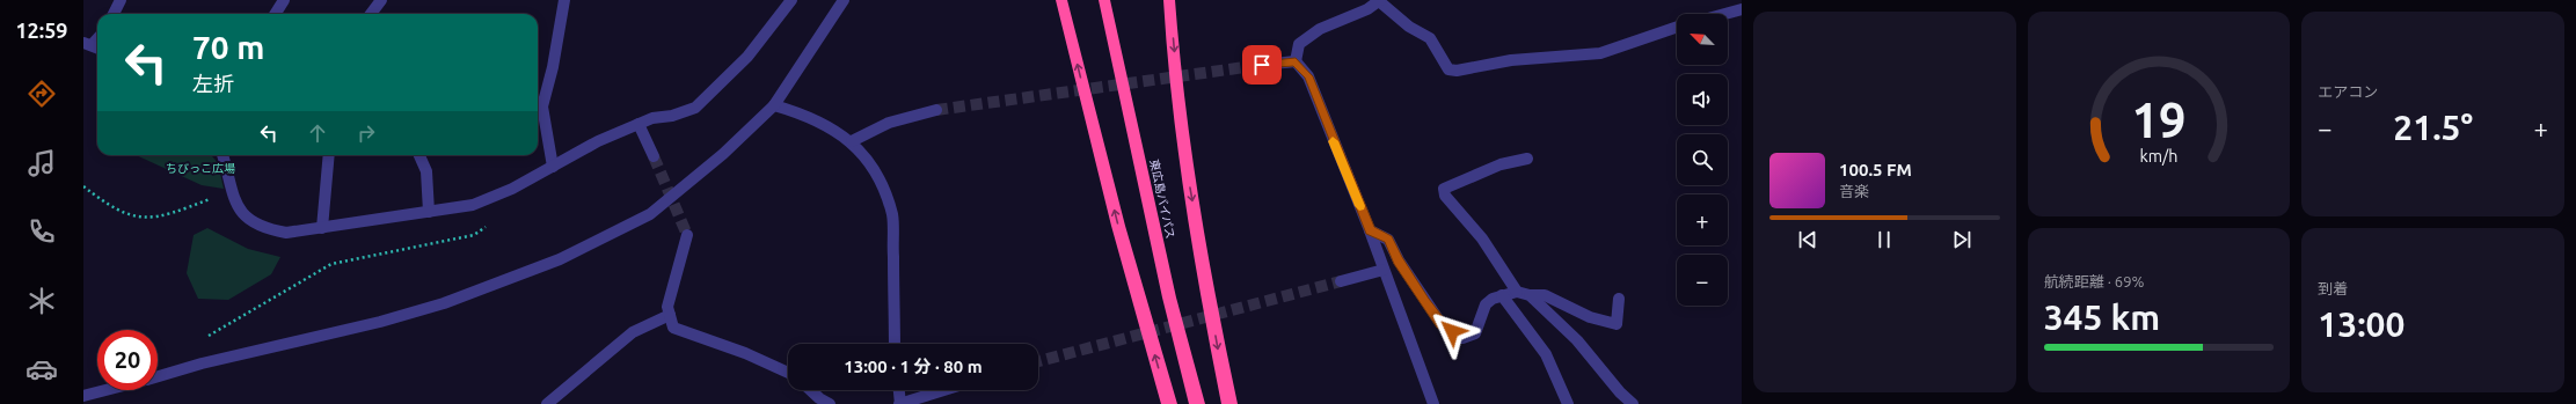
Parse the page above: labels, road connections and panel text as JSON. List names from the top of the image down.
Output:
{
  "streets": {
    "highway": ["東広島バイパス"]
  },
  "parks": ["ちびっこ広場"],
  "north": "top left",
  "page": {
    "tabs": "12:59",
    "tile": [
      "エアコン",
      ["航続距離 · 69%", "345 km"],
      ["到着", "13:00"]
    ],
    "map_buttons": ["+", "−"],
    "turn": ["70 m", "左折"],
    "heat": ["−", "21.5°", "+"],
    "song": ["100.5 FM", "音楽"],
    "limit": "20",
    "trip": "13:00 · 1 分 · 80 m",
    "gauge": ["19", "km/h"]
  }
}
